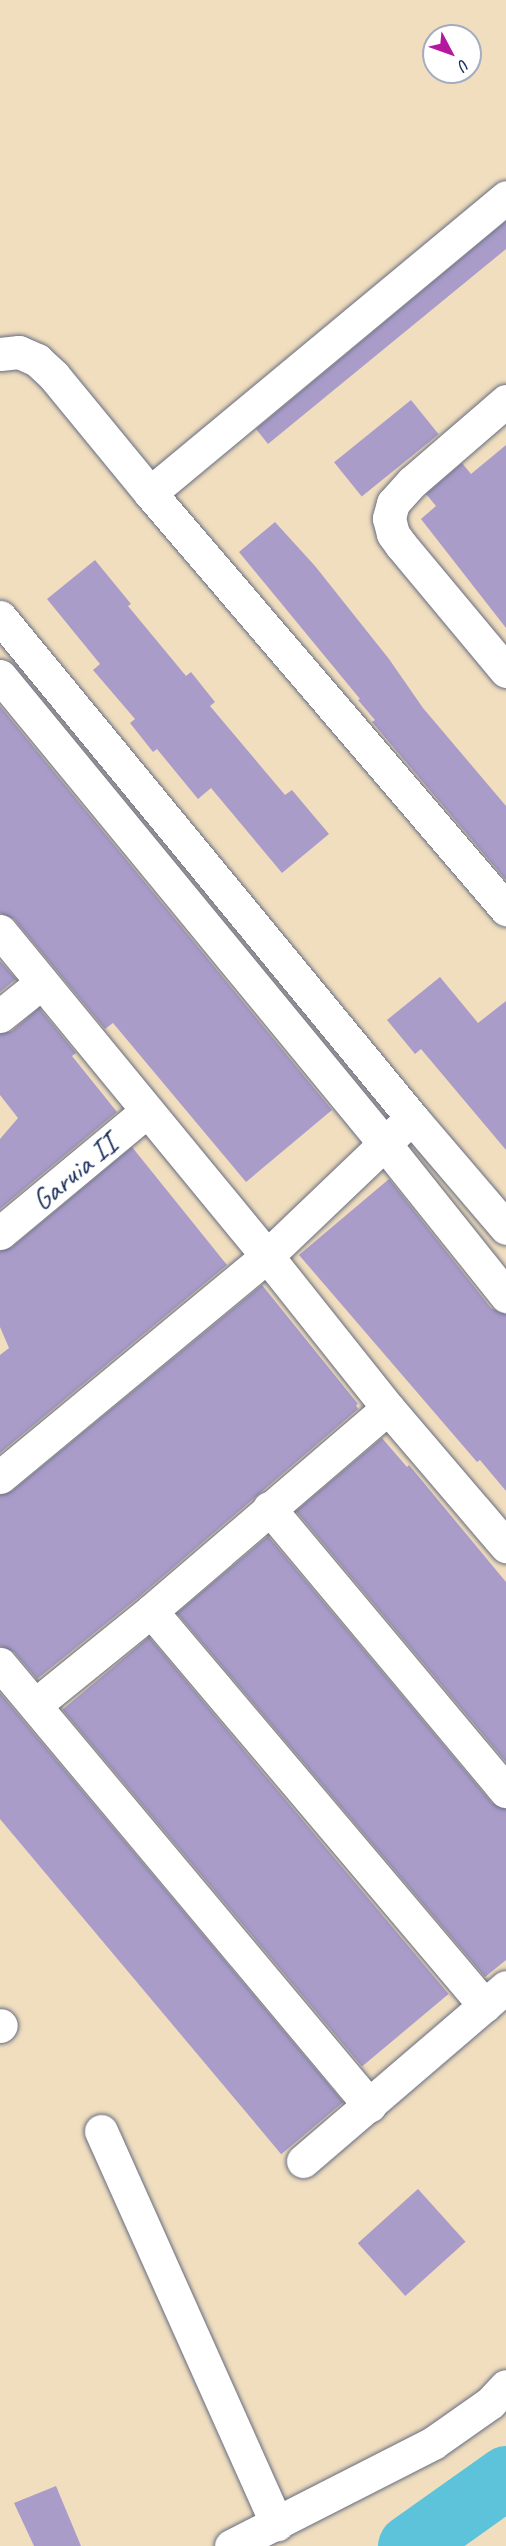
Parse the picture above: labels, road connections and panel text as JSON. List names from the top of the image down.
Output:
{
  "streets": {
    "street": ["Garuia II"]
  },
  "north": "bottom right"
}
